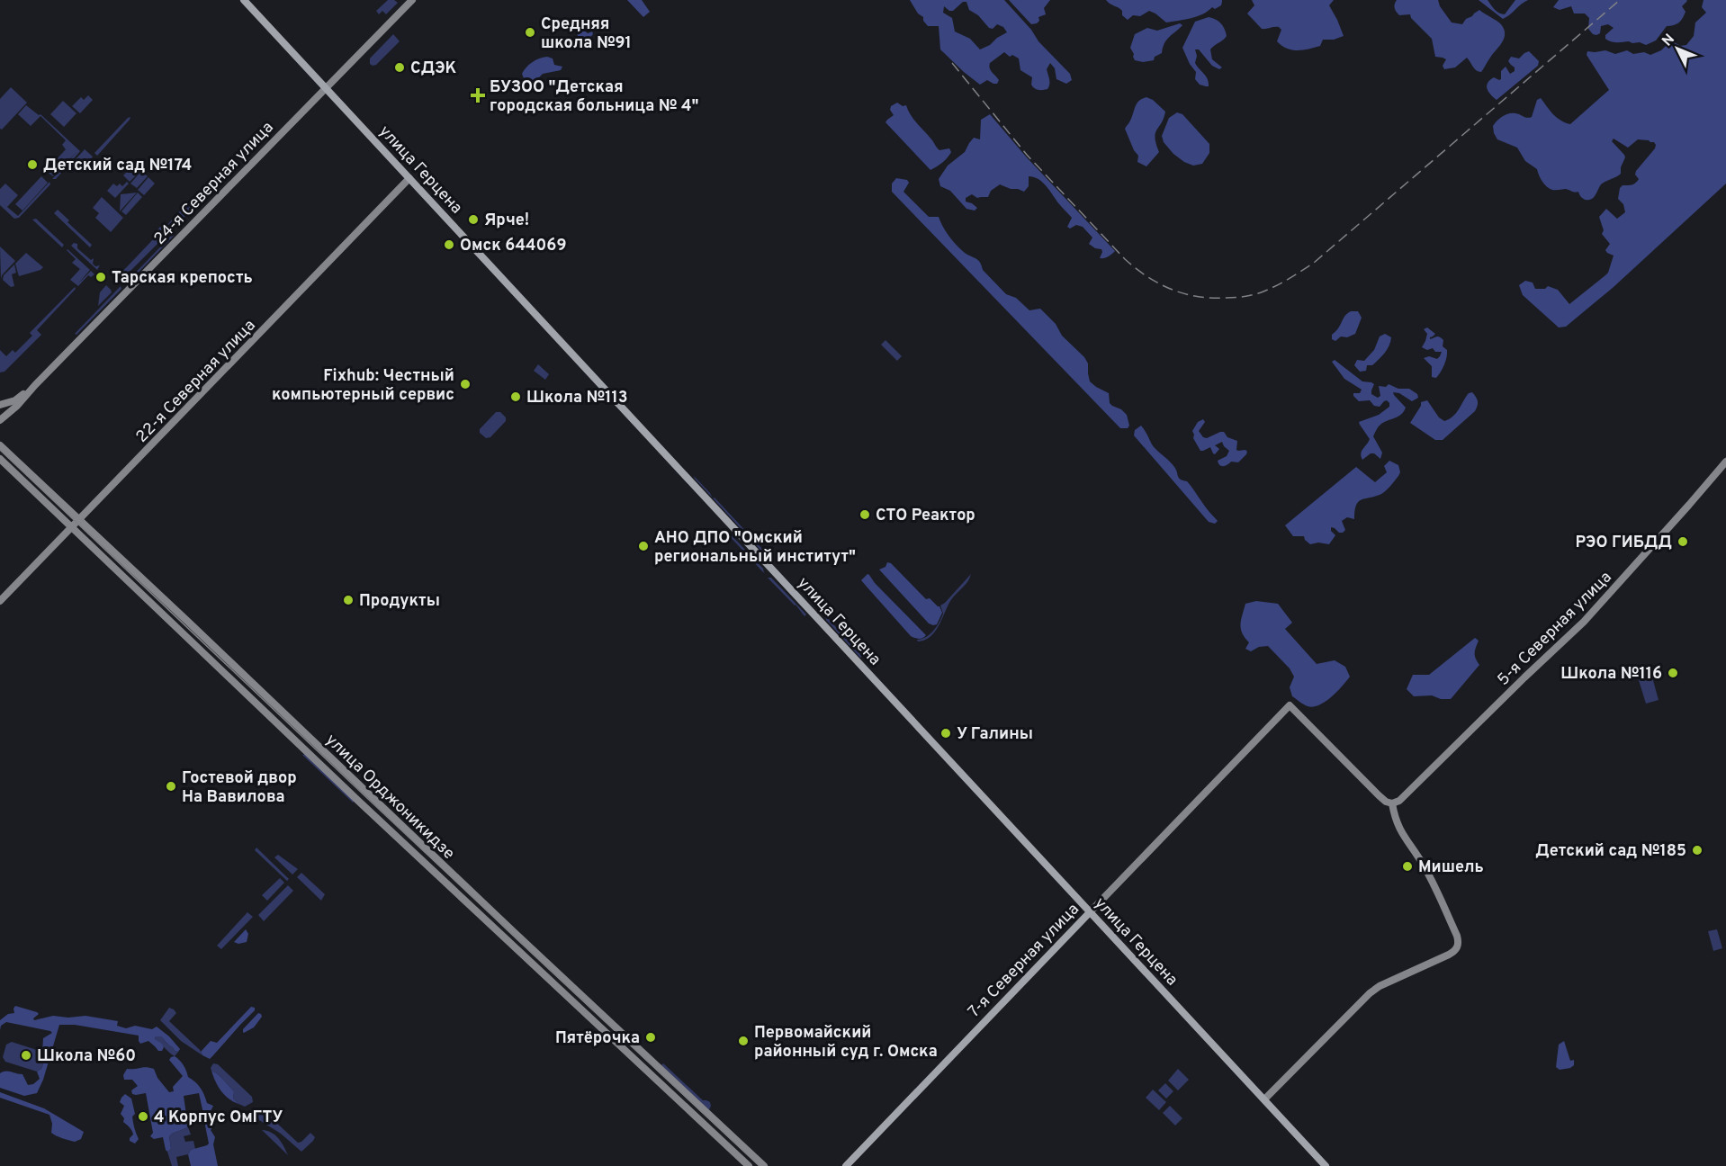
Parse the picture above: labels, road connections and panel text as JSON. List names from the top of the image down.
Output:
{
  "streets": {
    "main road": [
      "улица Герцена",
      "24-я Северная улица",
      "22-я Северная улица",
      "5-я Северная улица",
      "улица Орджоникидзе",
      "7-я Северная улица"
    ]
  },
  "crossings": [
    ["улица Герцена", "24-я Северная улица"],
    ["улица Герцена", "22-я Северная улица"],
    ["улица Герцена", "7-я Северная улица"],
    ["22-я Северная улица", "улица Орджоникидзе"],
    ["5-я Северная улица", "7-я Северная улица"]
  ],
  "places": {
    "other": [
      "Средняя школа №91",
      "СДЭК",
      "Детский сад №174",
      "Ярче!",
      "Омск 644069",
      "Тарская крепость",
      "Fixhub: Честный компьютерный сервис",
      "Школа №113",
      "СТО Реактор",
      "РЭО ГИБДД",
      "АНО ДПО \"Омский региональный институт\"",
      "Продукты",
      "Школа №116",
      "У Галины",
      "Гостевой двор На Вавилова",
      "Детский сад №185",
      "Мишель",
      "Пятёрочка",
      "Первомайский районный суд г. Омска",
      "Школа №60",
      "4 Корпус ОмГТУ"
    ],
    "health": ["БУЗОО \"Детская городская больница № 4\""]
  },
  "north": "top left"
}
